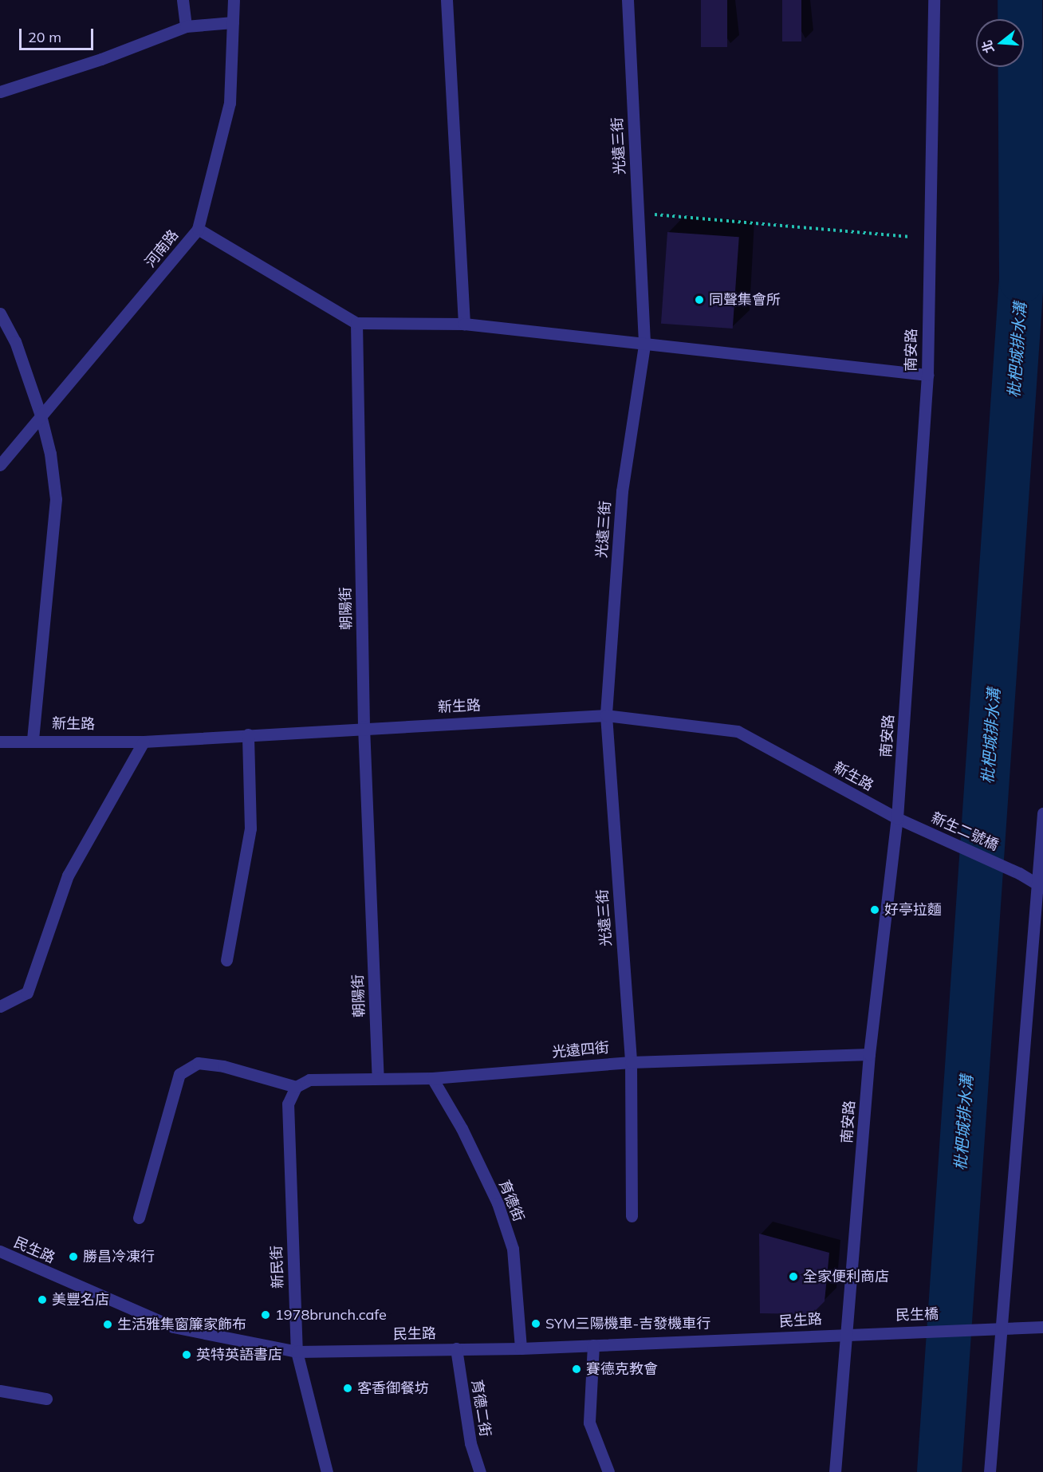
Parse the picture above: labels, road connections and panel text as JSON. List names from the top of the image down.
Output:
{
  "streets": {
    "street": [
      "光遠三街",
      "河南路",
      "南安路",
      "朝陽街",
      "新生路",
      "新生二號橋",
      "光遠四街",
      "育德街",
      "民生路",
      "新民街",
      "民生橋",
      "育德二街"
    ]
  },
  "crossings": [
    ["光遠三街", "新生路"],
    ["光遠三街", "光遠四街"],
    ["南安路", "新生路"],
    ["南安路", "新生二號橋"],
    ["南安路", "光遠四街"],
    ["南安路", "民生路"],
    ["南安路", "民生橋"],
    ["朝陽街", "新生路"],
    ["朝陽街", "光遠四街"],
    ["新生路", "新生二號橋"],
    ["光遠四街", "育德街"],
    ["光遠四街", "新民街"],
    ["育德街", "民生路"],
    ["民生路", "新民街"],
    ["民生路", "民生橋"],
    ["民生路", "育德二街"]
  ],
  "water": ["枇杷城排水溝"],
  "places": [
    "同聲集會所",
    "好亭拉麵",
    "勝昌冷凍行",
    "全家便利商店",
    "美豐名店",
    "1978brunch.cafe",
    "SYM三陽機車-吉發機車行",
    "生活雅集窗簾家飾布",
    "英特英語書店",
    "賽德克教會",
    "客香御餐坊"
  ],
  "scale_bar": "20 m",
  "north": "left"
}
